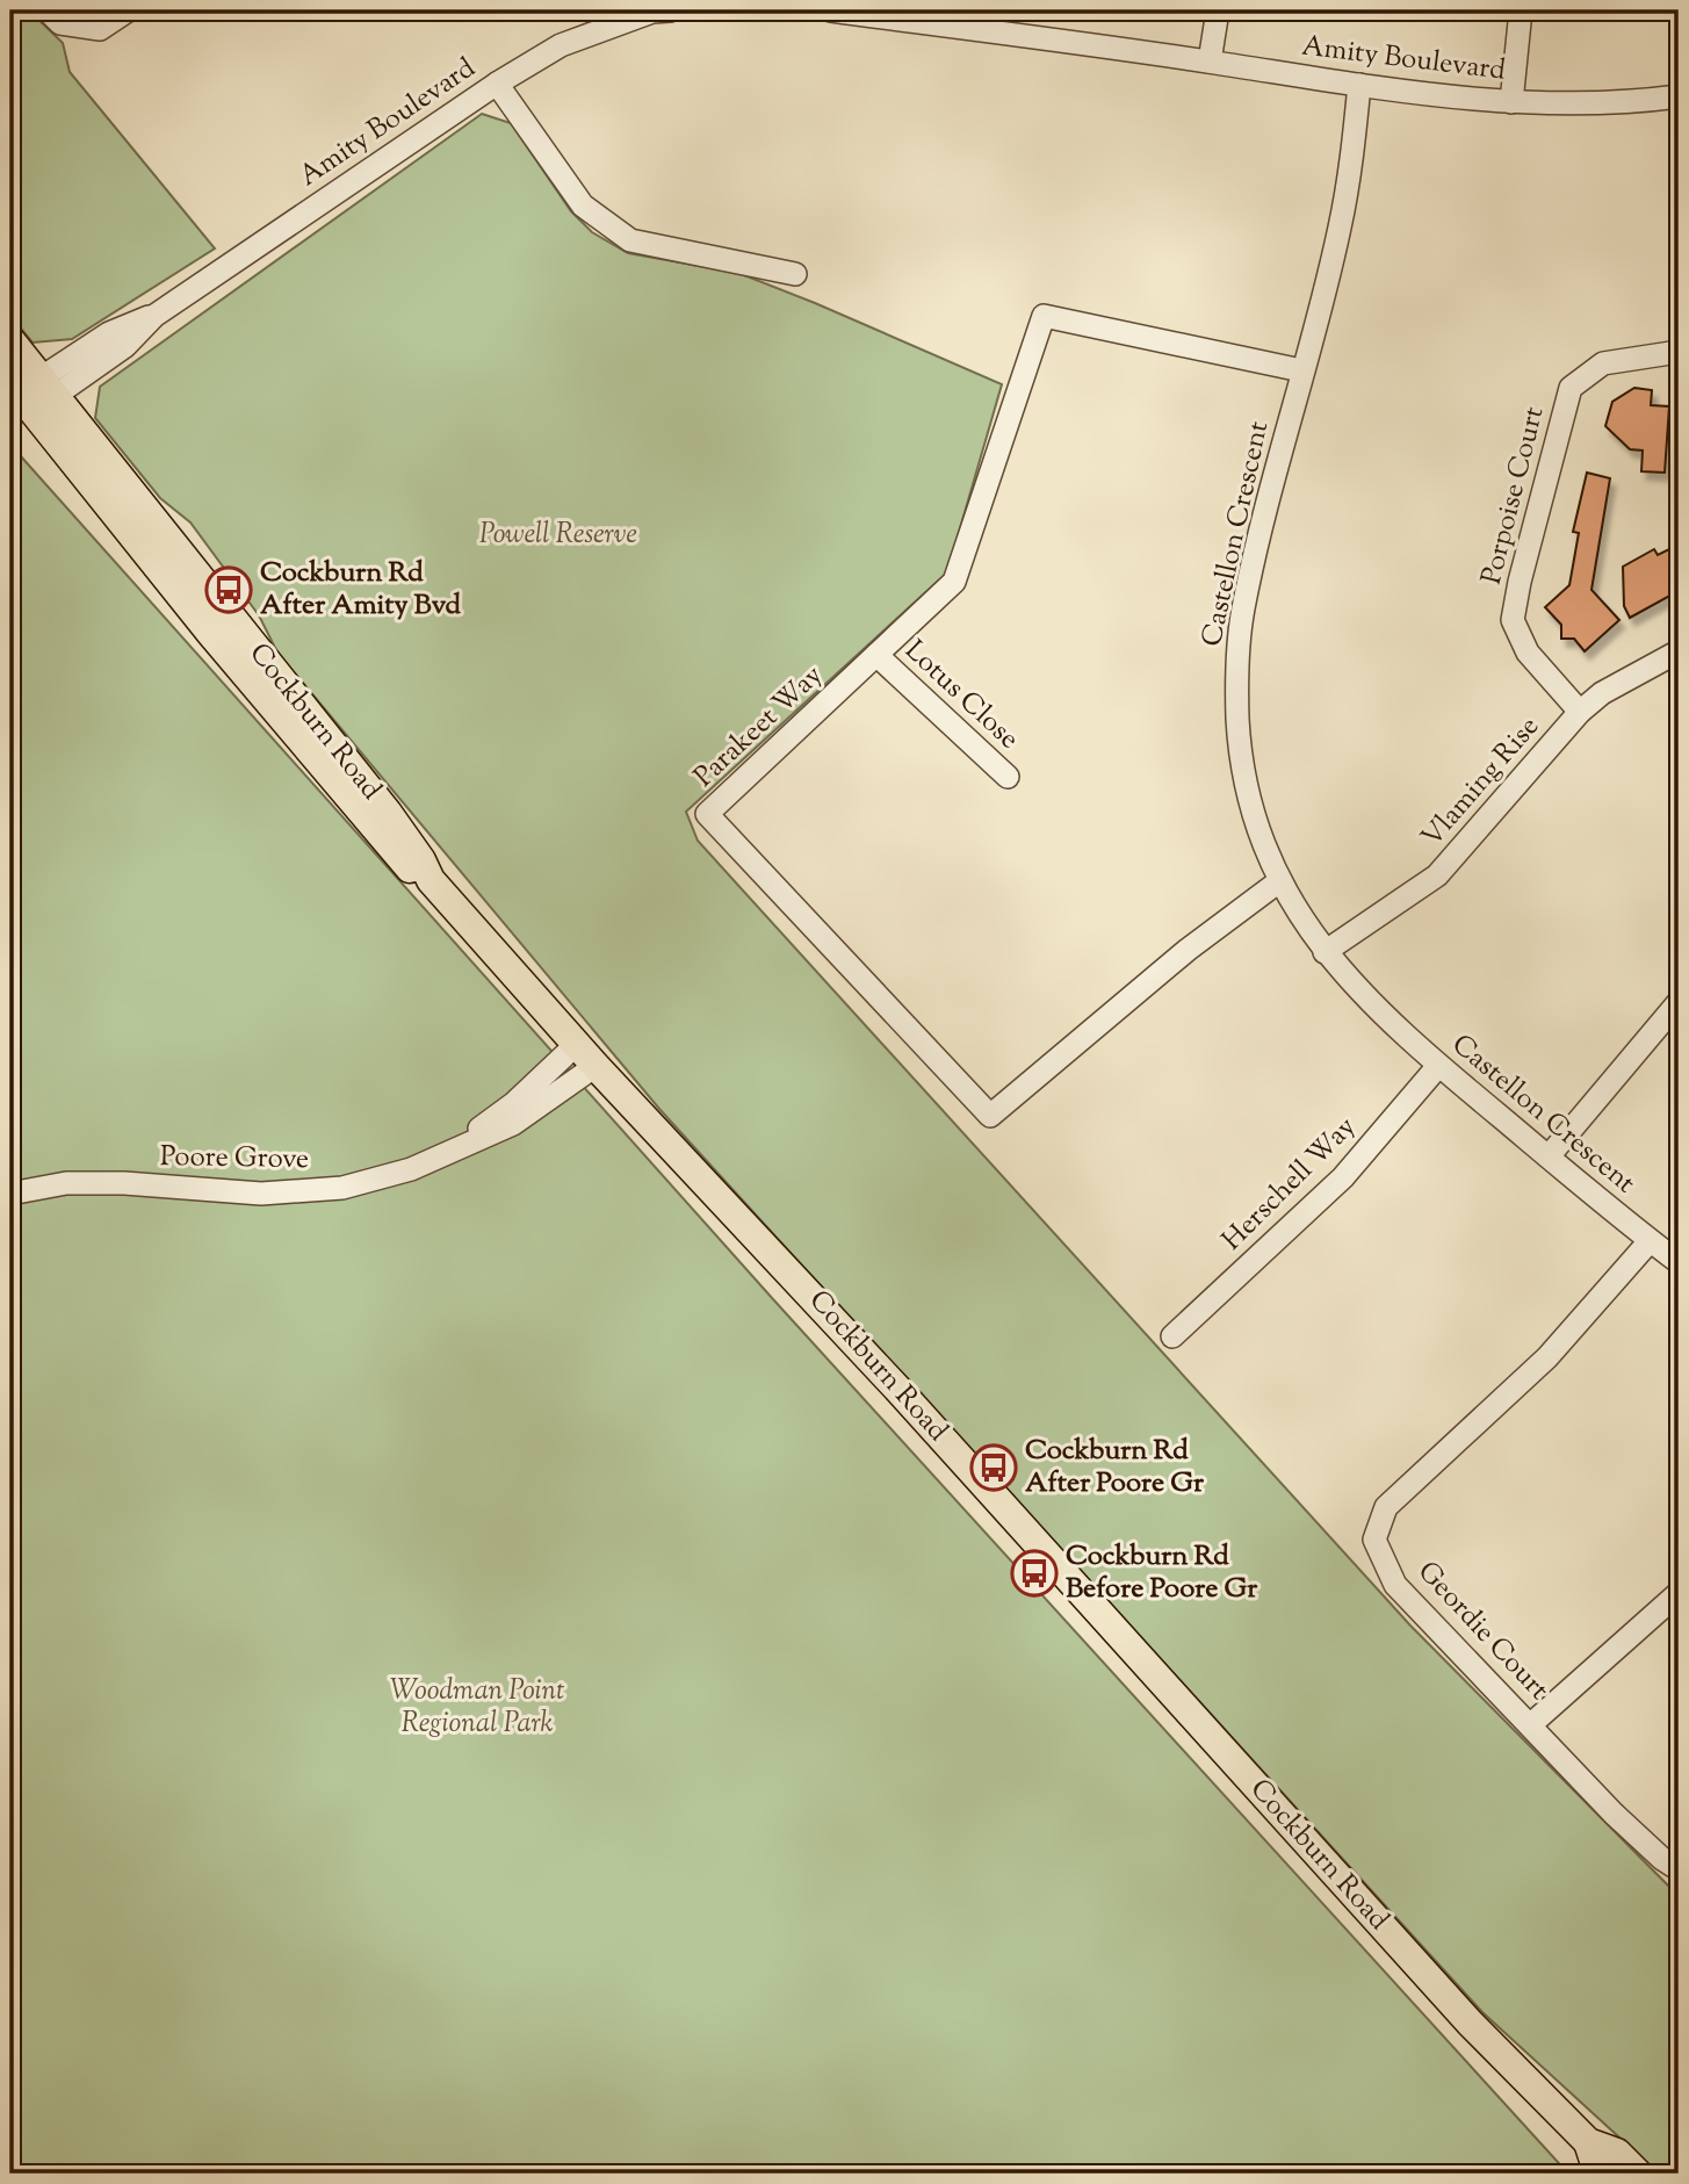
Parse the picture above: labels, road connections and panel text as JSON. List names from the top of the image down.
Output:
{
  "streets": {
    "main road": ["Cockburn Road"],
    "street": [
      "Amity Boulevard",
      "Porpoise Court",
      "Castellon Crescent",
      "Lotus Close",
      "Parakeet Way",
      "Vlaming Rise",
      "Poore Grove",
      "Herschell Way",
      "Geordie Court"
    ]
  },
  "crossings": [
    ["Amity Boulevard", "Castellon Crescent"],
    ["Amity Boulevard", "Cockburn Road"],
    ["Porpoise Court", "Vlaming Rise"],
    ["Castellon Crescent", "Parakeet Way"],
    ["Castellon Crescent", "Vlaming Rise"],
    ["Castellon Crescent", "Herschell Way"],
    ["Castellon Crescent", "Geordie Court"],
    ["Lotus Close", "Parakeet Way"],
    ["Cockburn Road", "Poore Grove"]
  ],
  "parks": ["Powell Reserve", "Woodman Point Regional Park"],
  "places": {
    "bus stop": ["Cockburn Rd After Amity Bvd", "Cockburn Rd After Poore Gr", "Cockburn Rd Before Poore Gr"]
  }
}
